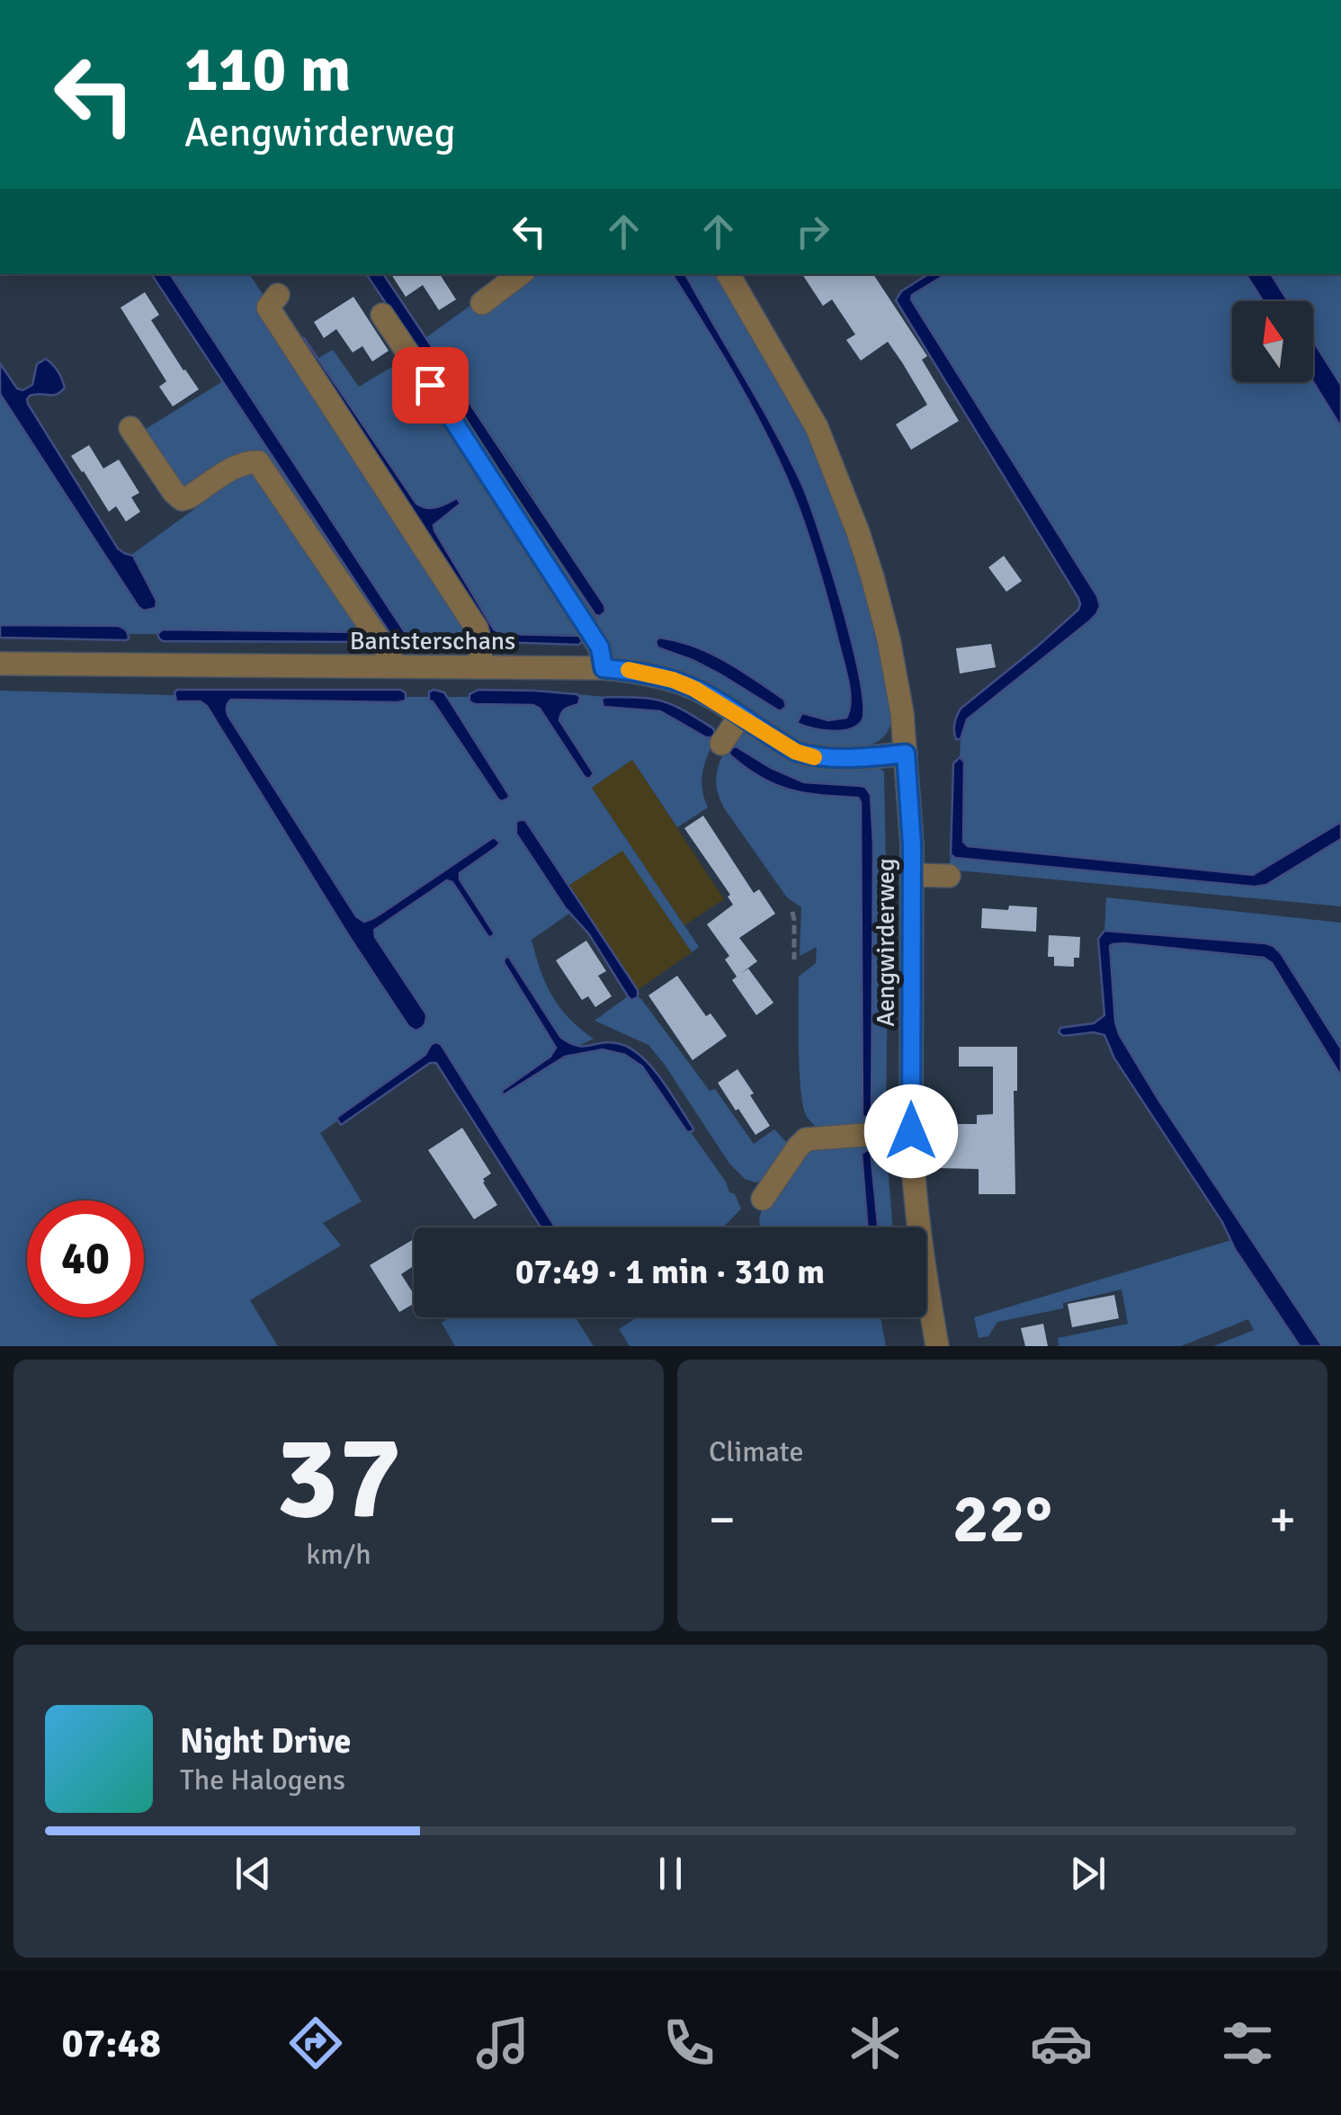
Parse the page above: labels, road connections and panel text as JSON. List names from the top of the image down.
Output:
{
  "streets": {
    "street": ["Bantsterschans", "Aengwirderweg"]
  },
  "crossings": [
    ["Bantsterschans", "Aengwirderweg"]
  ],
  "north": "top",
  "page": {
    "turn": ["110 m", "Aengwirderweg"],
    "limit": "40",
    "trip": "07:49 · 1 min · 310 m",
    "tile": [
      ["37", "km/h"],
      "Climate"
    ],
    "heat": ["−", "22°", "+"],
    "song": ["Night Drive", "The Halogens"],
    "tabs": "07:48"
  }
}
